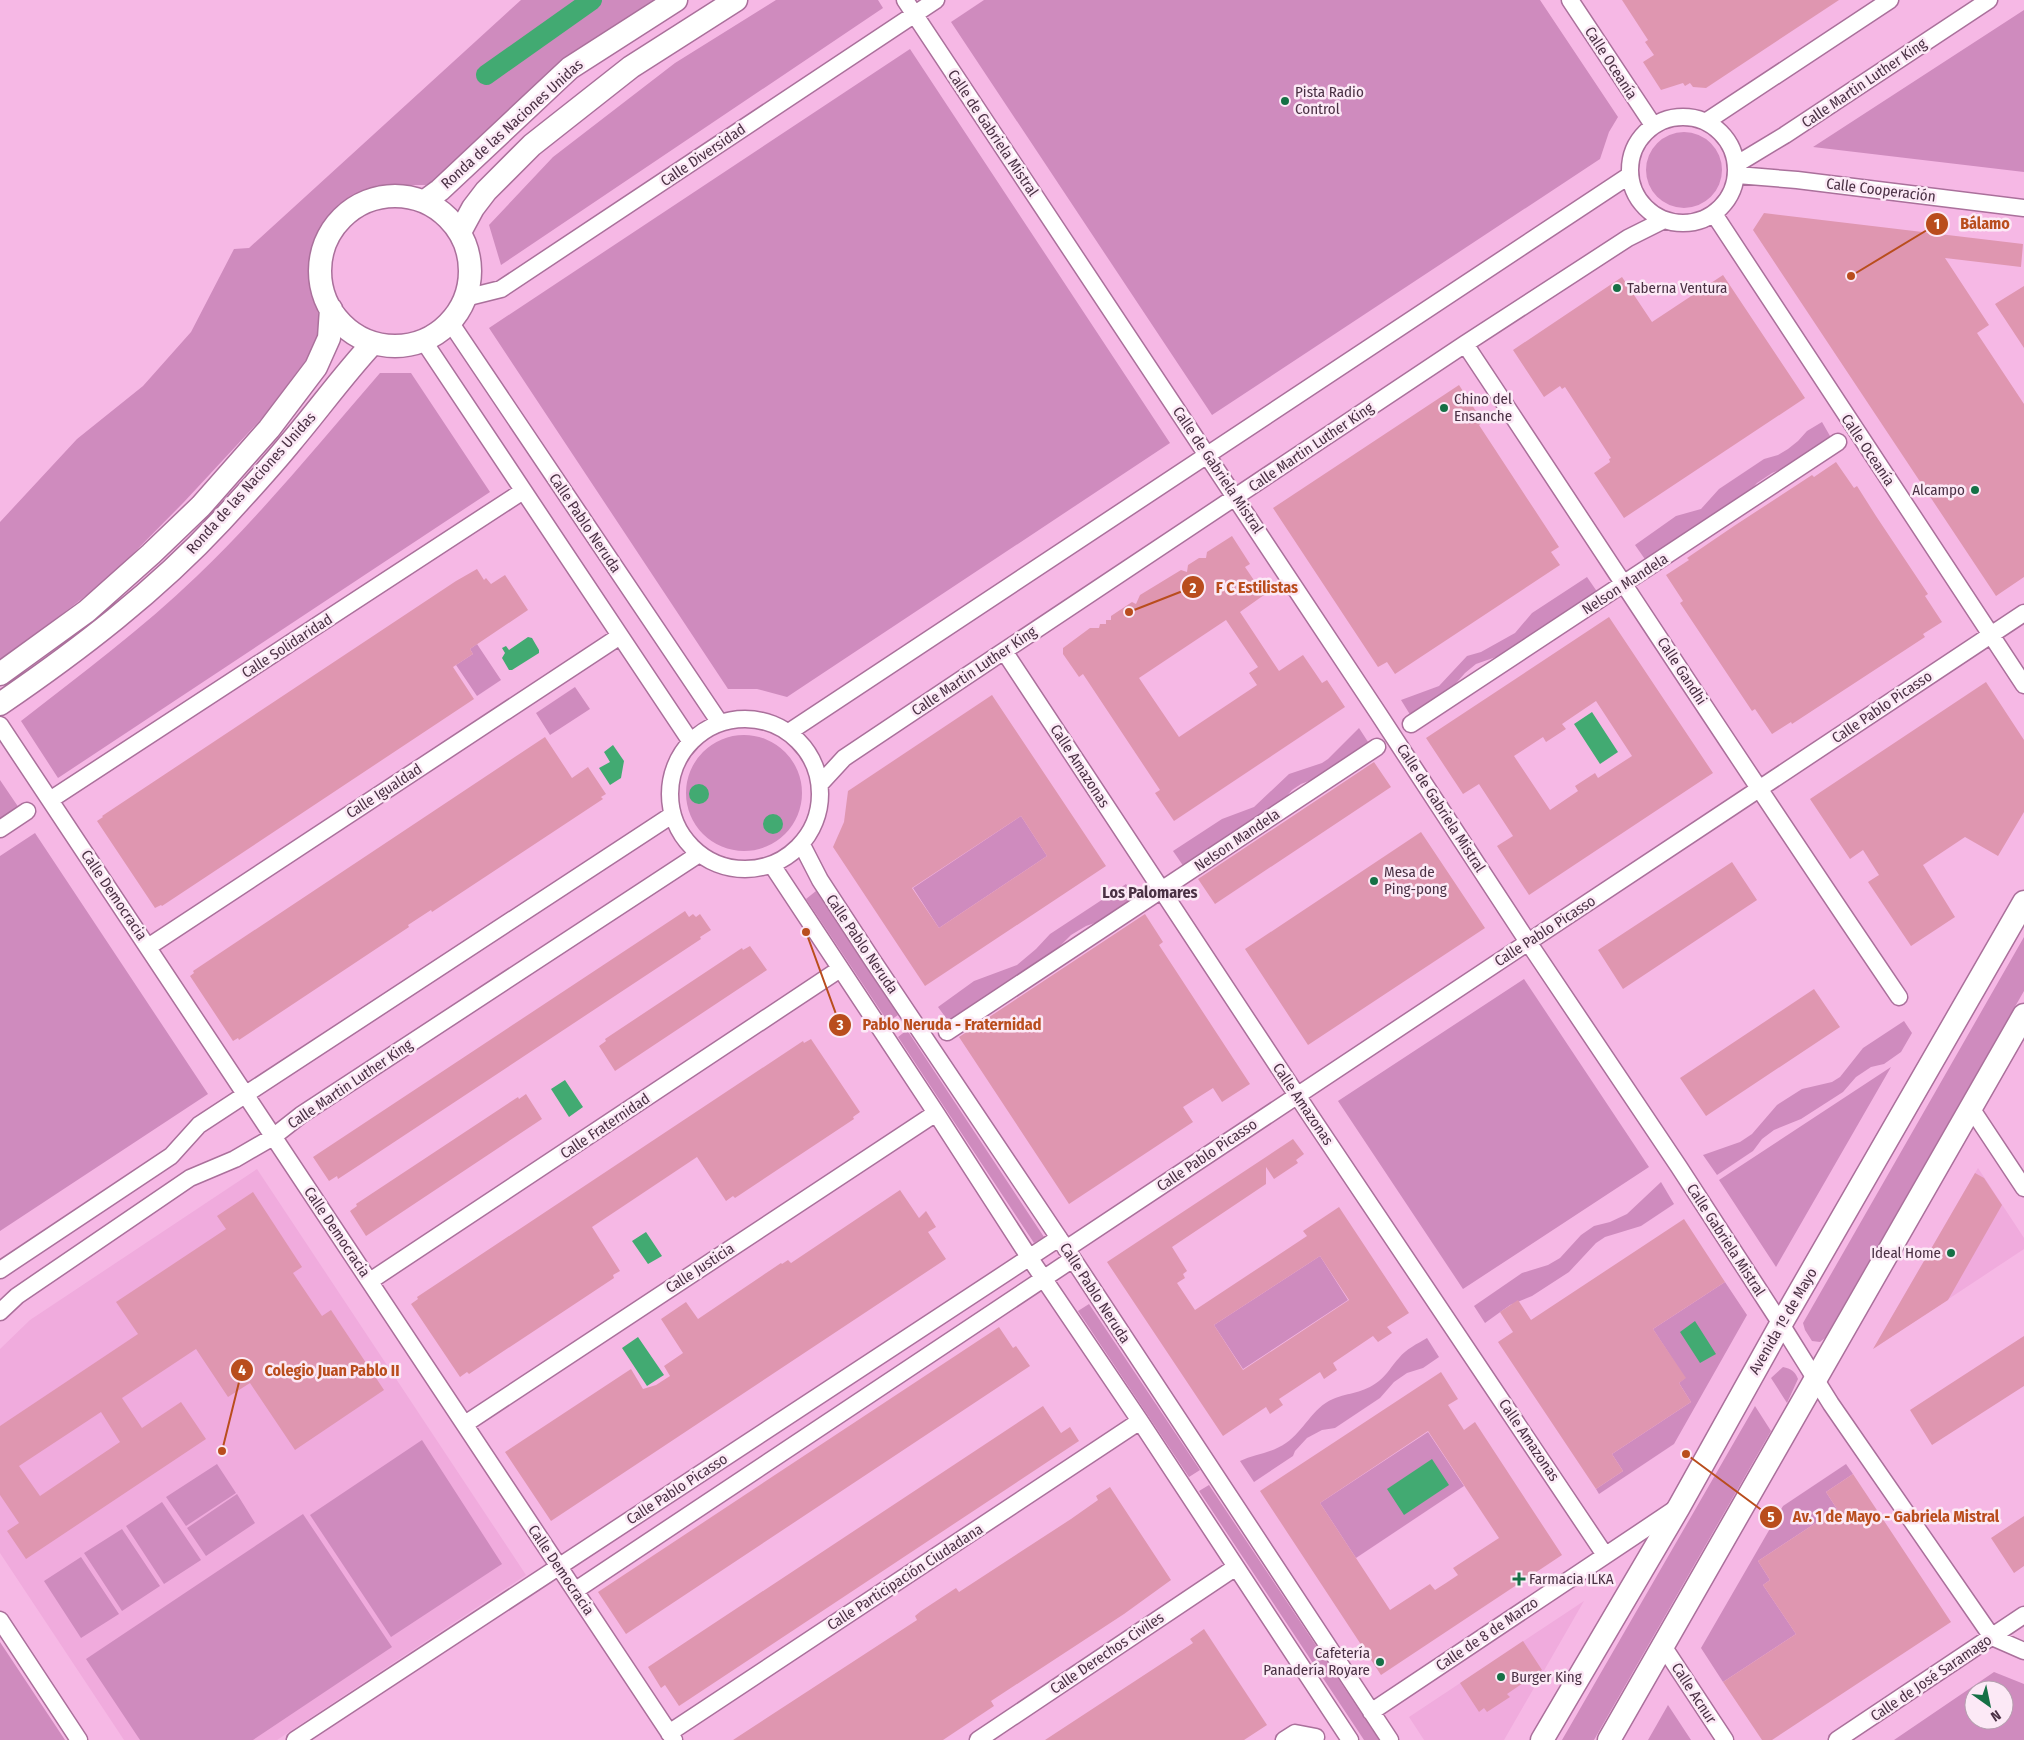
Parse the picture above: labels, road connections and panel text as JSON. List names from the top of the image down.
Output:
{
  "streets": {
    "street": [
      "Calle Oceanía",
      "Calle Martin Luther King",
      "Ronda de las Naciones Unidas",
      "Calle de Gabriela Mistral",
      "Calle Diversidad",
      "Calle Cooperación",
      "Calle Pablo Neruda",
      "Nelson Mandela",
      "Calle Solidaridad",
      "Calle Gandhi",
      "Calle Pablo Picasso",
      "Calle Amazonas",
      "Calle Igualdad",
      "Calle Democracia",
      "Calle Fraternidad",
      "Calle Gabriela Mistral",
      "Calle Justicia",
      "Avenida 1º de Mayo",
      "Calle Participación Ciudadana",
      "Calle de 8 de Marzo",
      "Calle Derechos Civiles",
      "Calle de José Saramago",
      "Calle Acnur"
    ]
  },
  "crossings": [
    ["Calle Oceanía", "Calle Martin Luther King"],
    ["Calle Oceanía", "Calle Cooperación"],
    ["Calle Oceanía", "Calle Pablo Picasso"],
    ["Calle Martin Luther King", "Calle de Gabriela Mistral"],
    ["Calle Martin Luther King", "Calle Cooperación"],
    ["Calle Martin Luther King", "Calle Pablo Neruda"],
    ["Calle Martin Luther King", "Calle Gandhi"],
    ["Calle Martin Luther King", "Calle Amazonas"],
    ["Calle Martin Luther King", "Calle Democracia"],
    ["Ronda de las Naciones Unidas", "Calle Diversidad"],
    ["Ronda de las Naciones Unidas", "Calle Pablo Neruda"],
    ["Calle de Gabriela Mistral", "Calle Diversidad"],
    ["Calle de Gabriela Mistral", "Calle Pablo Picasso"],
    ["Calle de Gabriela Mistral", "Calle Gabriela Mistral"],
    ["Calle Diversidad", "Calle Pablo Neruda"],
    ["Calle Pablo Neruda", "Calle Pablo Picasso"],
    ["Calle Pablo Neruda", "Calle Fraternidad"],
    ["Calle Pablo Neruda", "Calle Justicia"],
    ["Calle Pablo Neruda", "Calle Participación Ciudadana"],
    ["Calle Pablo Neruda", "Calle de 8 de Marzo"],
    ["Calle Pablo Neruda", "Calle Derechos Civiles"],
    ["Nelson Mandela", "Calle Gandhi"],
    ["Nelson Mandela", "Calle Amazonas"],
    ["Calle Solidaridad", "Calle Democracia"],
    ["Calle Gandhi", "Calle Pablo Picasso"],
    ["Calle Pablo Picasso", "Calle Amazonas"],
    ["Calle Pablo Picasso", "Calle Democracia"],
    ["Calle Pablo Picasso", "Calle Gabriela Mistral"],
    ["Calle Amazonas", "Calle de 8 de Marzo"],
    ["Calle Igualdad", "Calle Democracia"],
    ["Calle Democracia", "Calle Fraternidad"],
    ["Calle Democracia", "Calle Justicia"],
    ["Calle Democracia", "Calle Participación Ciudadana"],
    ["Calle Gabriela Mistral", "Avenida 1º de Mayo"],
    ["Calle Gabriela Mistral", "Calle de José Saramago"],
    ["Avenida 1º de Mayo", "Calle de 8 de Marzo"]
  ],
  "districts": ["Los Palomares"],
  "places": {
    "other": [
      "Pista Radio Control",
      "Bálamo",
      "Taberna Ventura",
      "Chino del Ensanche",
      "Alcampo",
      "F C Estilistas",
      "Mesa de Ping-pong",
      "Pablo Neruda - Fraternidad",
      "Ideal Home",
      "Colegio Juan Pablo II",
      "Av. 1 de Mayo - Gabriela Mistral",
      "Cafetería Panadería Royare",
      "Burger King"
    ],
    "health": ["Farmacia ILKA"]
  },
  "north": "bottom right"
}
